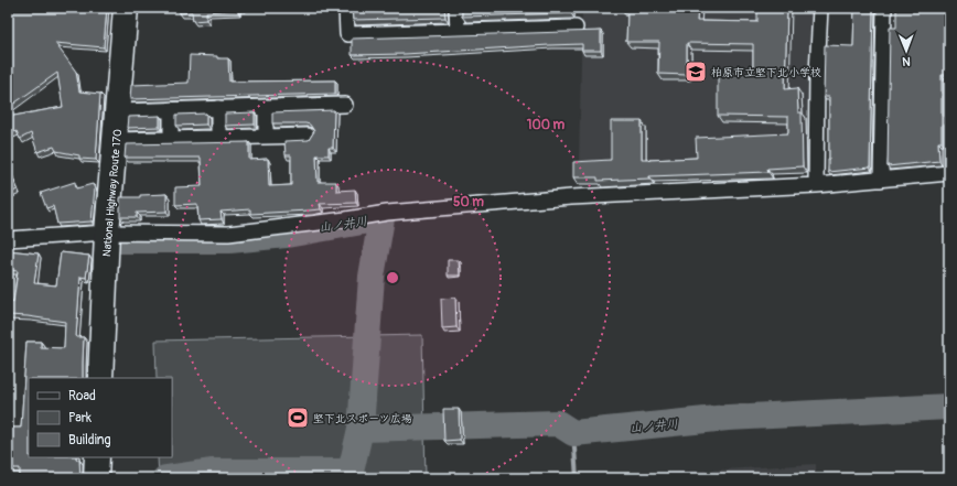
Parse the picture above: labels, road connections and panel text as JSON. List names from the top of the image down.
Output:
{
  "streets": {
    "highway": ["National Highway Route 170"]
  },
  "water": ["山ノ井川"],
  "places": {
    "school or university": ["柏原市立堅下北小学校"],
    "sports": ["堅下北スポーツ広場"]
  },
  "legend": ["Road", "Park", "Building"],
  "north": "bottom",
  "rings": ["100 m", "50 m"]
}
